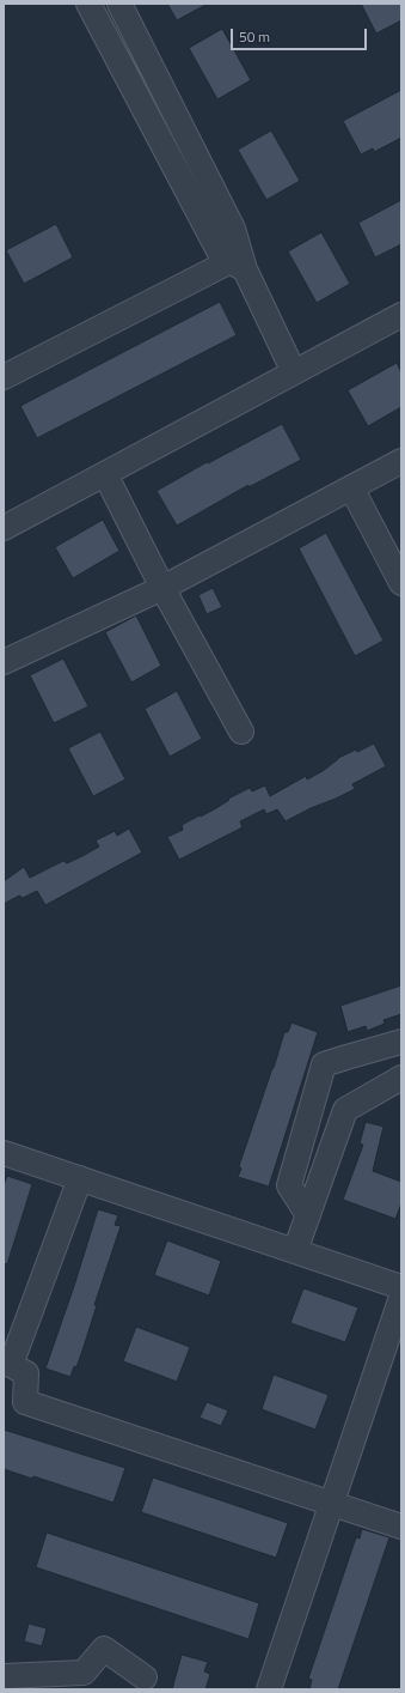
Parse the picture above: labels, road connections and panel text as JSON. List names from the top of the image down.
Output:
{
  "scale_bar": "50 m"
}
